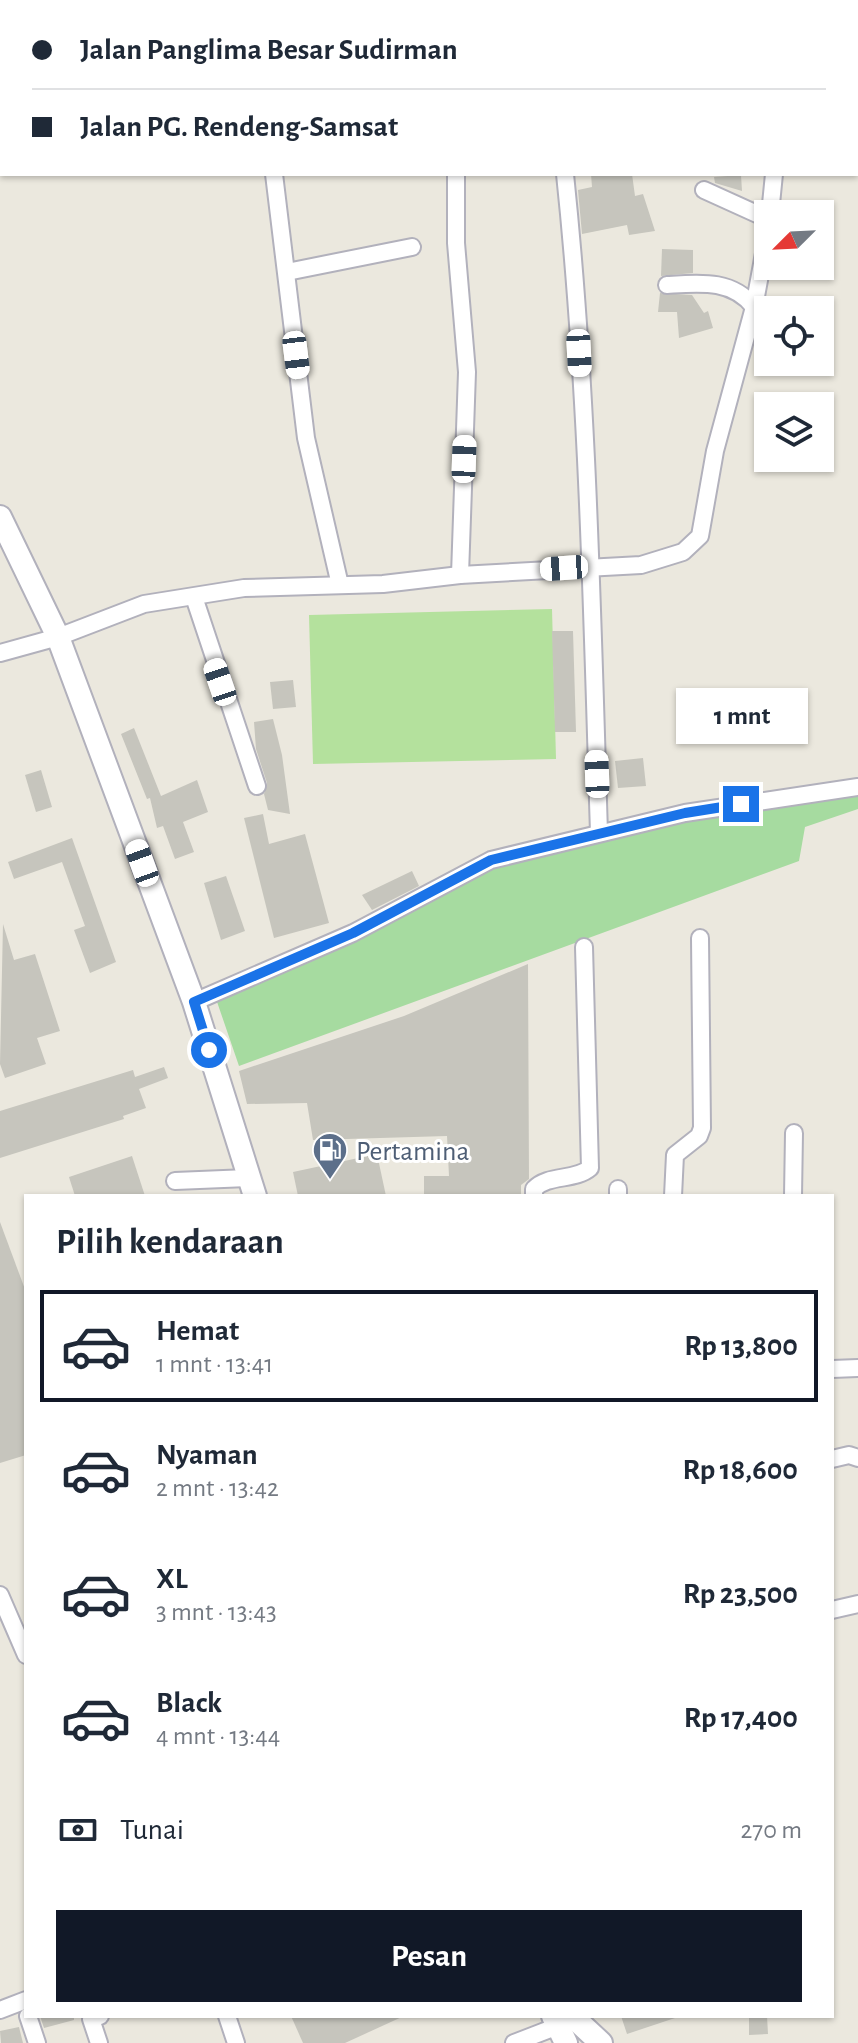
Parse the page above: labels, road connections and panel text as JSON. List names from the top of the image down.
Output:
{
  "places": {
    "fuel station": ["Pertamina"]
  },
  "north": "bottom left",
  "page": {
    "banner": ["Jalan Panglima Besar Sudirman", "Jalan PG. Rendeng-Samsat"],
    "bubble": "1 mnt",
    "heading": "Pilih kendaraan",
    "list": [
      {
        "name": "Hemat",
        "note": "1 mnt · 13:41",
        "value": "Rp 13,800"
      },
      {
        "name": "Nyaman",
        "note": "2 mnt · 13:42",
        "value": "Rp 18,600"
      },
      {
        "name": "XL",
        "note": "3 mnt · 13:43",
        "value": "Rp 23,500"
      },
      {
        "name": "Black",
        "note": "4 mnt · 13:44",
        "value": "Rp 17,400"
      }
    ],
    "pay": ["Tunai", "270 m"],
    "buttons": "Pesan"
  }
}
